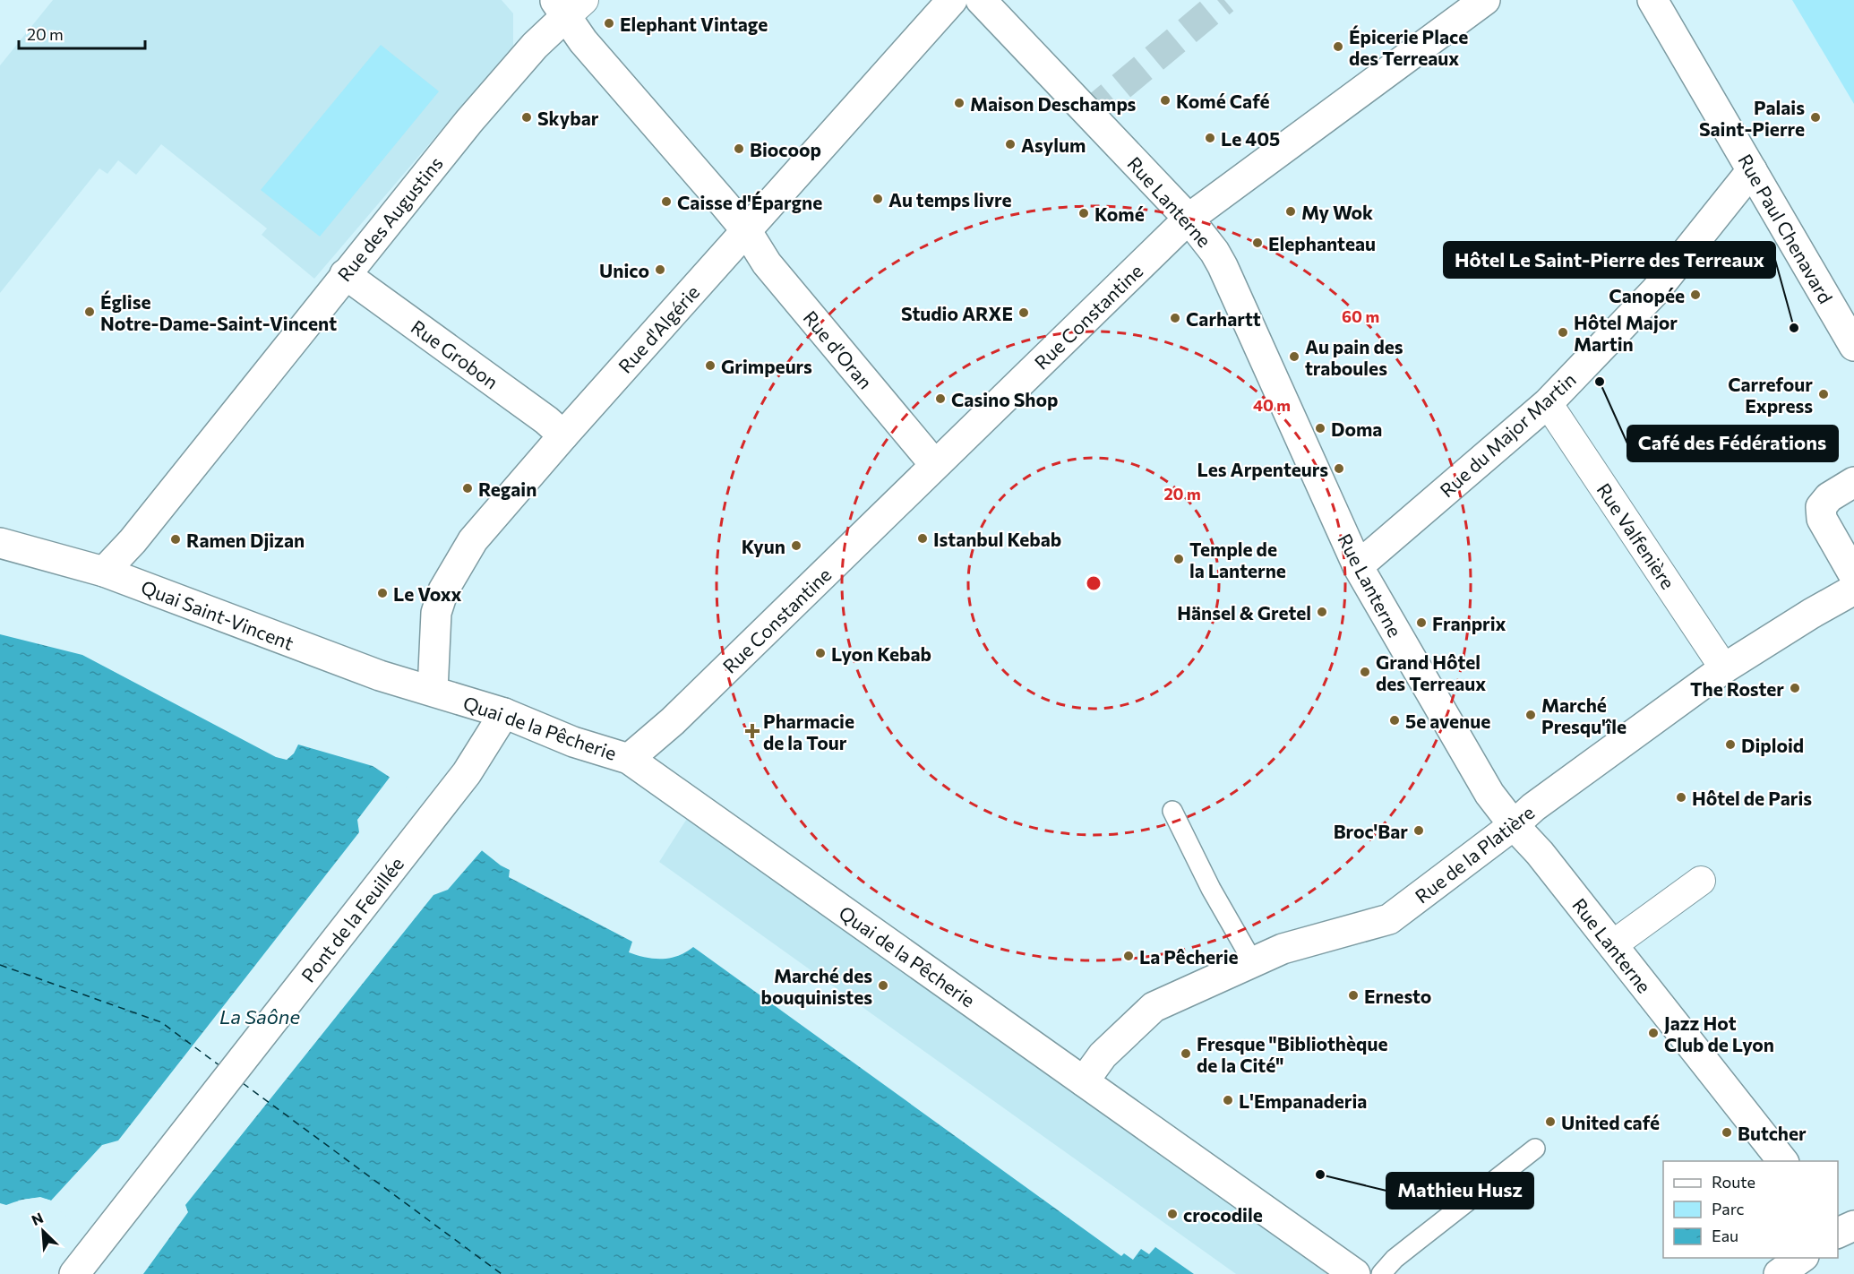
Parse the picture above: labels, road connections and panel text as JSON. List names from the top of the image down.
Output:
{
  "streets": {
    "street": [
      "Rue Lanterne",
      "Rue des Augustins",
      "Rue Paul Chenavard",
      "Rue Constantine",
      "Rue d'Algérie",
      "Rue d'Oran",
      "Rue Grobon",
      "Rue du Major Martin",
      "Rue Valfenière",
      "Quai Saint-Vincent",
      "Quai de la Pêcherie",
      "Rue de la Platière",
      "Pont de la Feuillée"
    ]
  },
  "crossings": [
    ["Rue Lanterne", "Rue Constantine"],
    ["Rue Lanterne", "Rue du Major Martin"],
    ["Rue Lanterne", "Rue de la Platière"],
    ["Rue des Augustins", "Rue d'Oran"],
    ["Rue des Augustins", "Rue Grobon"],
    ["Rue des Augustins", "Quai Saint-Vincent"],
    ["Rue Paul Chenavard", "Rue du Major Martin"],
    ["Rue Constantine", "Rue d'Oran"],
    ["Rue Constantine", "Quai de la Pêcherie"],
    ["Rue d'Algérie", "Rue d'Oran"],
    ["Rue d'Algérie", "Rue Grobon"],
    ["Rue d'Algérie", "Quai Saint-Vincent"],
    ["Rue d'Algérie", "Quai de la Pêcherie"],
    ["Rue du Major Martin", "Rue Valfenière"],
    ["Rue Valfenière", "Rue de la Platière"],
    ["Quai Saint-Vincent", "Quai de la Pêcherie"],
    ["Quai de la Pêcherie", "Rue de la Platière"],
    ["Quai de la Pêcherie", "Pont de la Feuillée"]
  ],
  "water": ["La Saône"],
  "places": {
    "other": [
      "Elephant Vintage",
      "Épicerie Place des Terreaux",
      "Komé Café",
      "Maison Deschamps",
      "Skybar",
      "Palais Saint-Pierre",
      "Le 405",
      "Asylum",
      "Biocoop",
      "Au temps livre",
      "Caisse d'Épargne",
      "My Wok",
      "Komé",
      "Elephanteau",
      "Unico",
      "Canopée",
      "Église Notre-Dame-Saint-Vincent",
      "Studio ARXE",
      "Carhartt",
      "Hôtel Le Saint-Pierre des Terreaux",
      "Hôtel Major Martin",
      "Au pain des traboules",
      "Grimpeurs",
      "Café des Fédérations",
      "Carrefour Express",
      "Casino Shop",
      "Doma",
      "Les Arpenteurs",
      "Regain",
      "Istanbul Kebab",
      "Ramen Djizan",
      "Kyun",
      "Temple de la Lanterne",
      "Le Voxx",
      "Hänsel & Gretel",
      "Franprix",
      "Lyon Kebab",
      "Grand Hôtel des Terreaux",
      "The Roster",
      "Marché Presqu'île",
      "5e avenue",
      "Diploid",
      "Hôtel de Paris",
      "Broc'Bar",
      "La Pêcherie",
      "Marché des bouquinistes",
      "Ernesto",
      "Jazz Hot Club de Lyon",
      "Fresque \"Bibliothèque de la Cité\"",
      "L'Empanaderia",
      "United café",
      "Butcher",
      "Mathieu Husz",
      "crocodile"
    ],
    "health": ["Pharmacie de la Tour"]
  },
  "legend": ["Route", "Parc", "Eau"],
  "scale_bar": "20 m",
  "north": "top left",
  "rings": ["60 m", "40 m", "20 m"]
}
